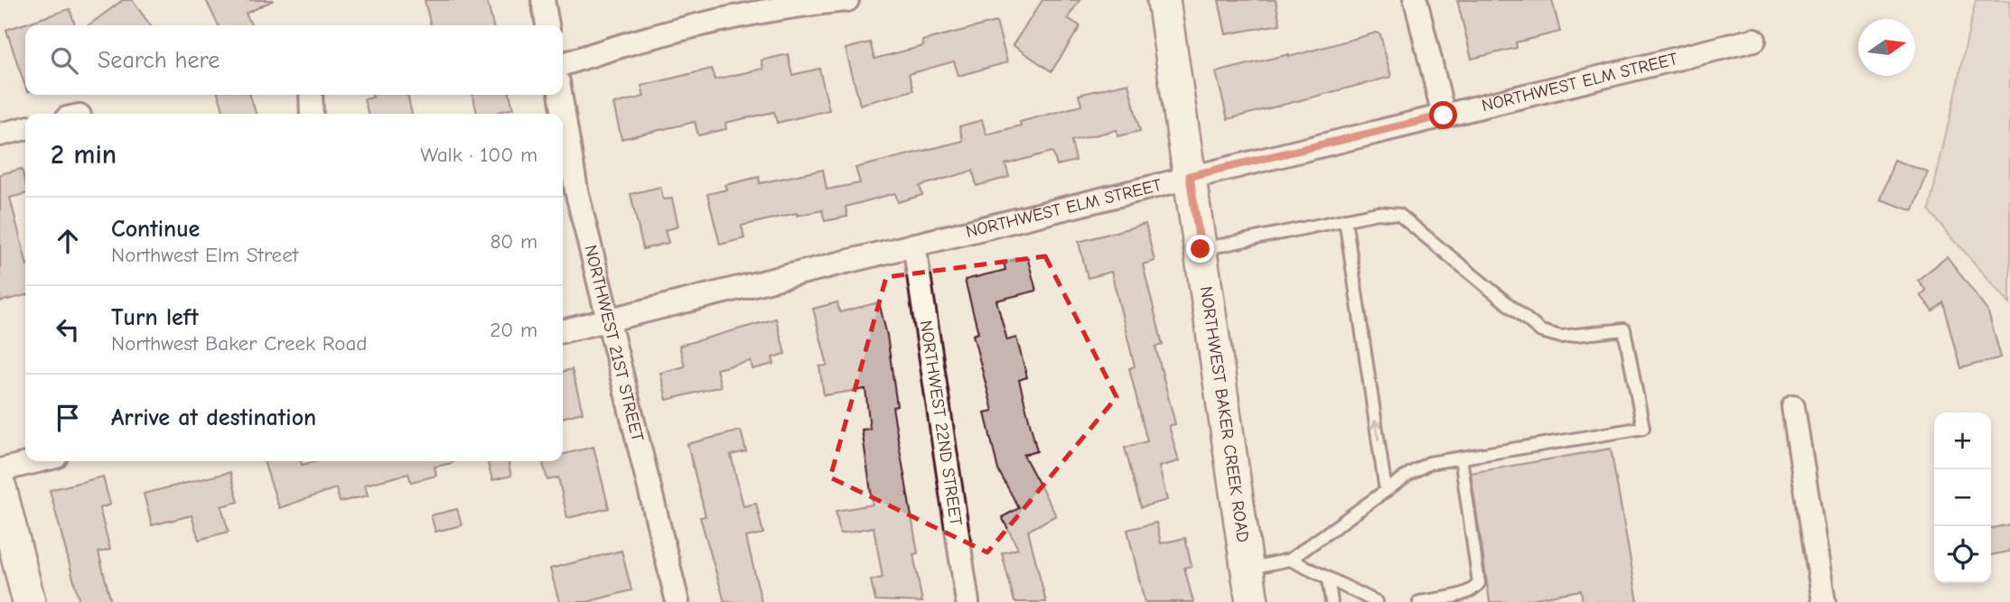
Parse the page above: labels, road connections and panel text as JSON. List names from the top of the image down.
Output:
{
  "streets": {
    "main road": ["NORTHWEST BAKER CREEK ROAD"],
    "street": ["NORTHWEST ELM STREET", "NORTHWEST 21ST STREET", "NORTHWEST 22ND STREET"]
  },
  "crossings": [
    ["NORTHWEST ELM STREET", "NORTHWEST 21ST STREET"],
    ["NORTHWEST ELM STREET", "NORTHWEST BAKER CREEK ROAD"],
    ["NORTHWEST ELM STREET", "NORTHWEST 22ND STREET"]
  ],
  "north": "right",
  "page": {
    "search": "Search here",
    "heading": ["2 min", "Walk · 100 m"],
    "list": [
      ["Continue", "Northwest Elm Street", "80 m"],
      ["Turn left", "Northwest Baker Creek Road", "20 m"],
      "Arrive at destination"
    ],
    "map_buttons": ["+", "−"]
  }
}
